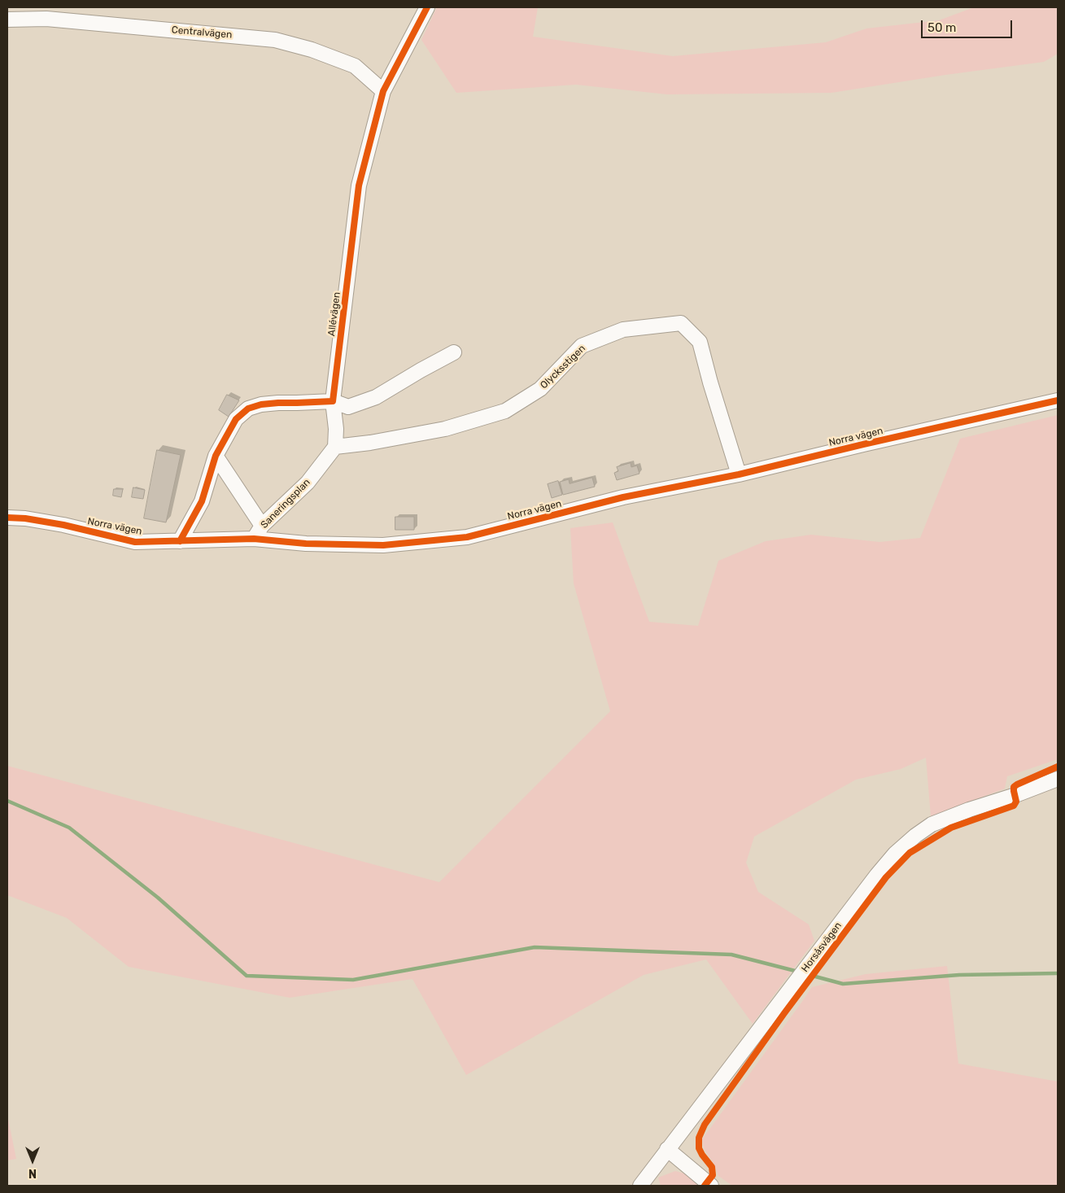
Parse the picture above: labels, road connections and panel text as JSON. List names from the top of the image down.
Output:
{
  "streets": {
    "street": [
      "Centralvägen",
      "Allévägen",
      "Olycksstigen",
      "Norra vägen",
      "Saneringsplan",
      "Horsåsvägen"
    ]
  },
  "crossings": [
    ["Centralvägen", "Allévägen"],
    ["Olycksstigen", "Norra vägen"],
    ["Olycksstigen", "Saneringsplan"],
    ["Norra vägen", "Saneringsplan"]
  ],
  "scale_bar": "50 m",
  "north": "bottom"
}
